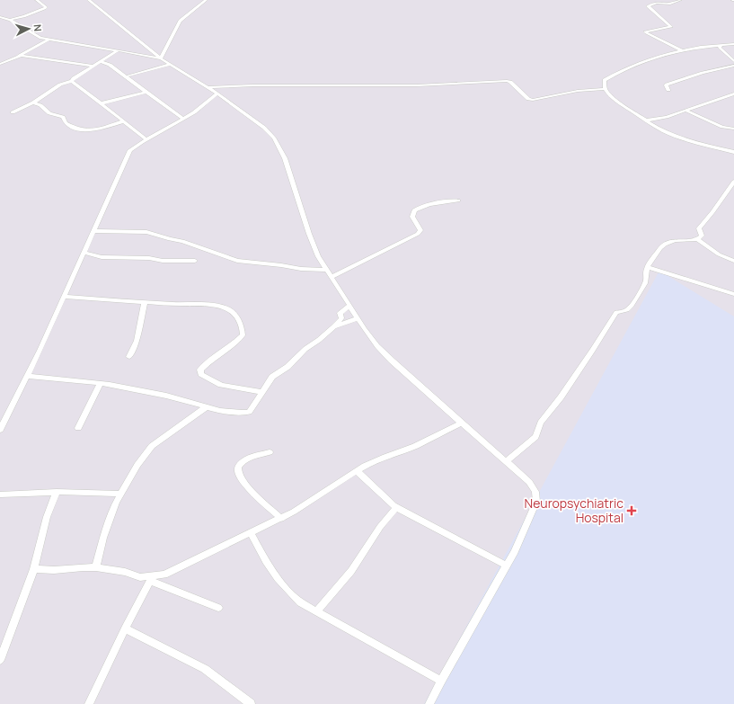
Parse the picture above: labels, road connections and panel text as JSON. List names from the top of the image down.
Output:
{
  "places": {
    "health": ["Neuropsychiatric Hospital"]
  },
  "north": "right"
}
